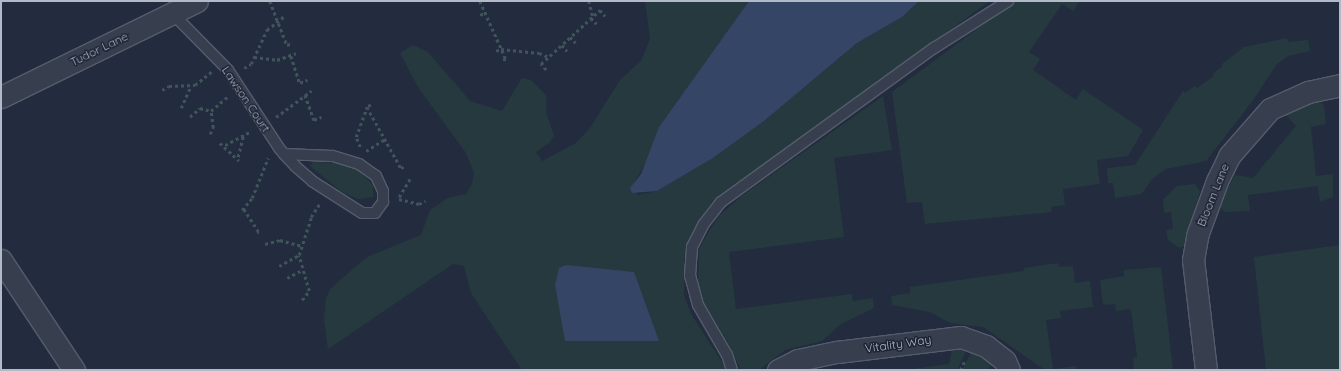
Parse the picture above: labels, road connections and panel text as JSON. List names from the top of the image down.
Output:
{
  "streets": {
    "street": ["Tudor Lane", "Bloom Lane", "Vitality Way"],
    "lane": ["Lawson Court"]
  },
  "crossings": [
    ["Tudor Lane", "Lawson Court"]
  ]
}
